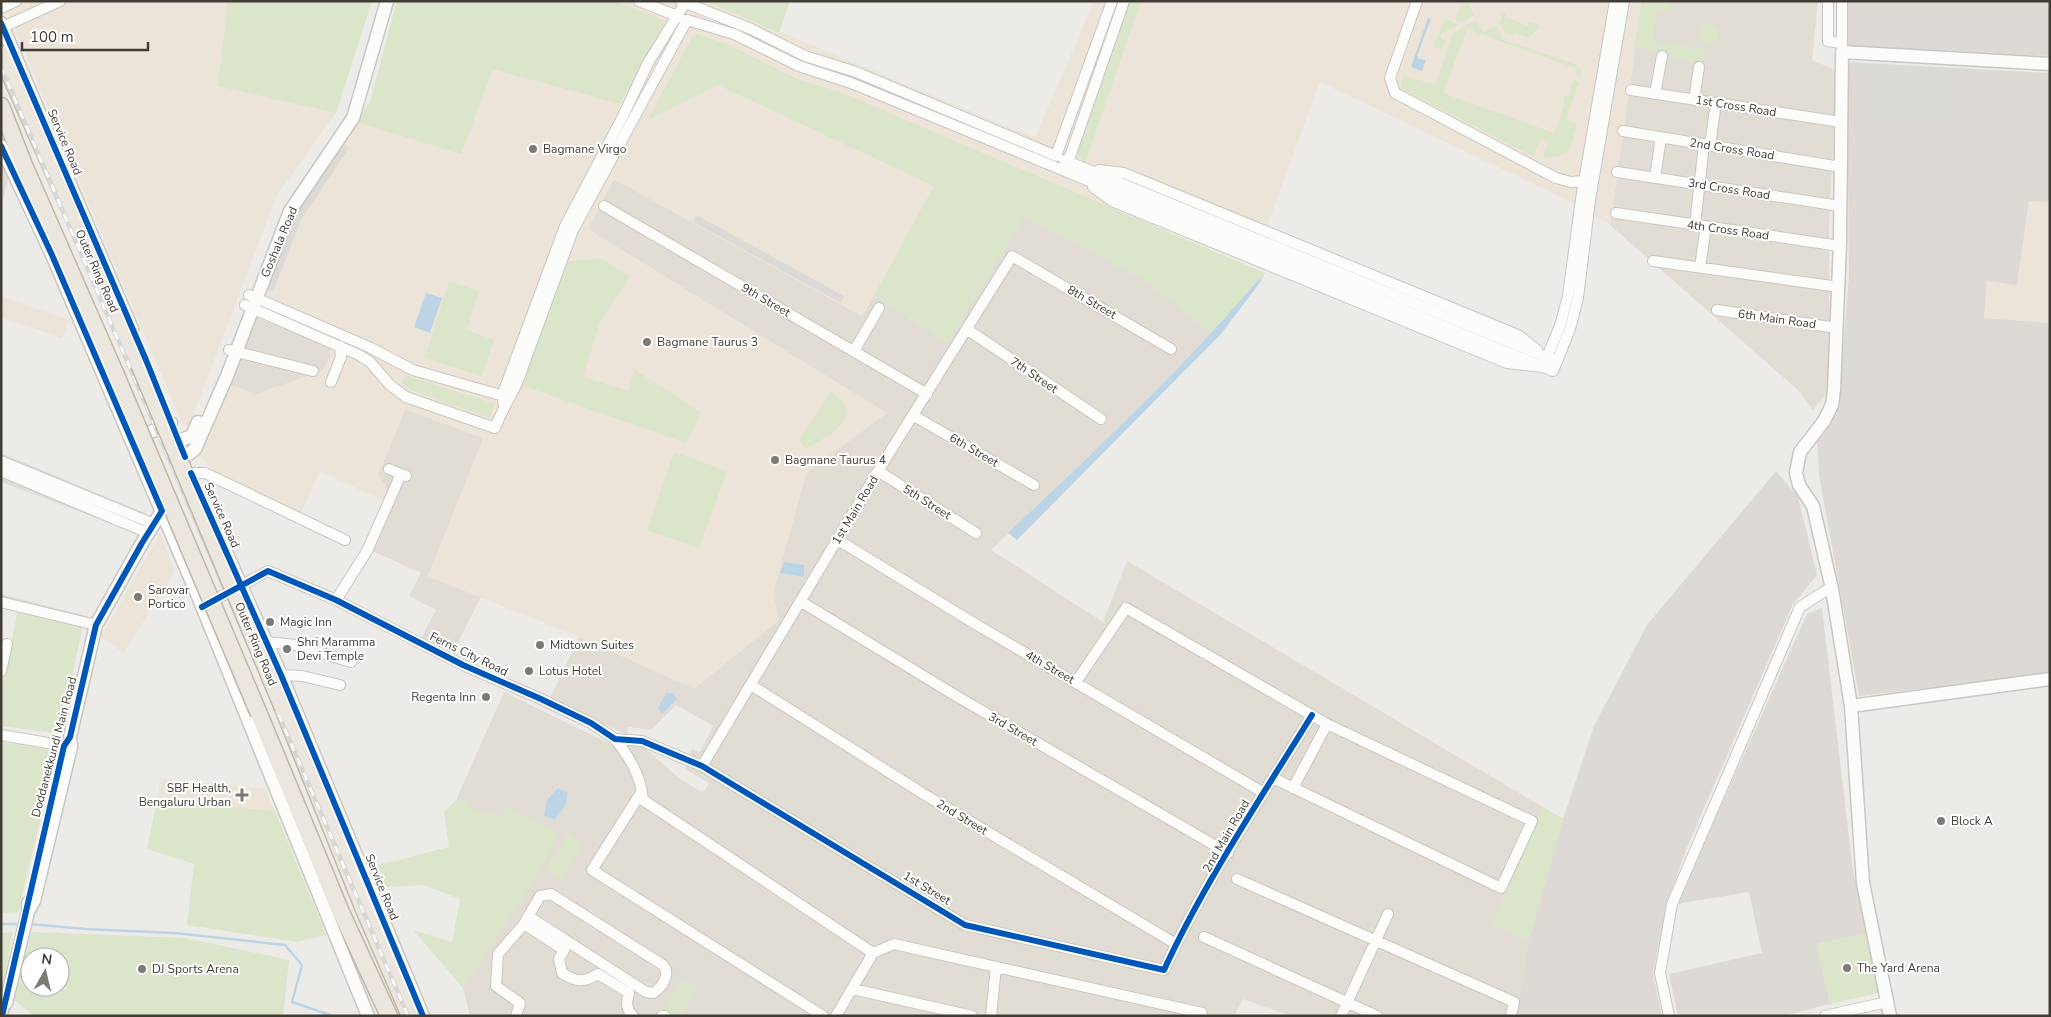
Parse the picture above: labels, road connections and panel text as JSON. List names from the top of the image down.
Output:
{
  "streets": {
    "highway": ["Outer Ring Road"],
    "street": [
      "1st Cross Road",
      "Service Road",
      "2nd Cross Road",
      "3rd Cross Road",
      "4th Cross Road",
      "Goshala Road",
      "9th Street",
      "8th Street",
      "6th Main Road",
      "7th Street",
      "6th Street",
      "5th Street",
      "1st Main Road",
      "Ferns City Road",
      "4th Street",
      "3rd Street",
      "Doddanekkundi Main Road",
      "2nd Street",
      "2nd Main Road",
      "1st Street"
    ]
  },
  "crossings": [
    ["Service Road", "Goshala Road"],
    ["Service Road", "Ferns City Road"],
    ["9th Street", "1st Main Road"],
    ["8th Street", "1st Main Road"],
    ["7th Street", "1st Main Road"],
    ["6th Street", "1st Main Road"],
    ["5th Street", "1st Main Road"],
    ["1st Main Road", "4th Street"],
    ["1st Main Road", "3rd Street"],
    ["1st Main Road", "2nd Street"],
    ["1st Main Road", "1st Street"],
    ["Ferns City Road", "1st Street"],
    ["4th Street", "2nd Main Road"],
    ["3rd Street", "2nd Main Road"],
    ["2nd Street", "2nd Main Road"],
    ["2nd Main Road", "1st Street"]
  ],
  "places": {
    "other": [
      "Bagmane Virgo",
      "Bagmane Taurus 3",
      "Bagmane Taurus 4",
      "Sarovar Portico",
      "Magic Inn",
      "Midtown Suites",
      "Shri Maramma Devi Temple",
      "Lotus Hotel",
      "Regenta Inn",
      "Block A",
      "The Yard Arena",
      "DJ Sports Arena"
    ],
    "health": ["SBF Health, Bengaluru Urban"]
  },
  "scale_bar": "100 m",
  "north": "top"
}
